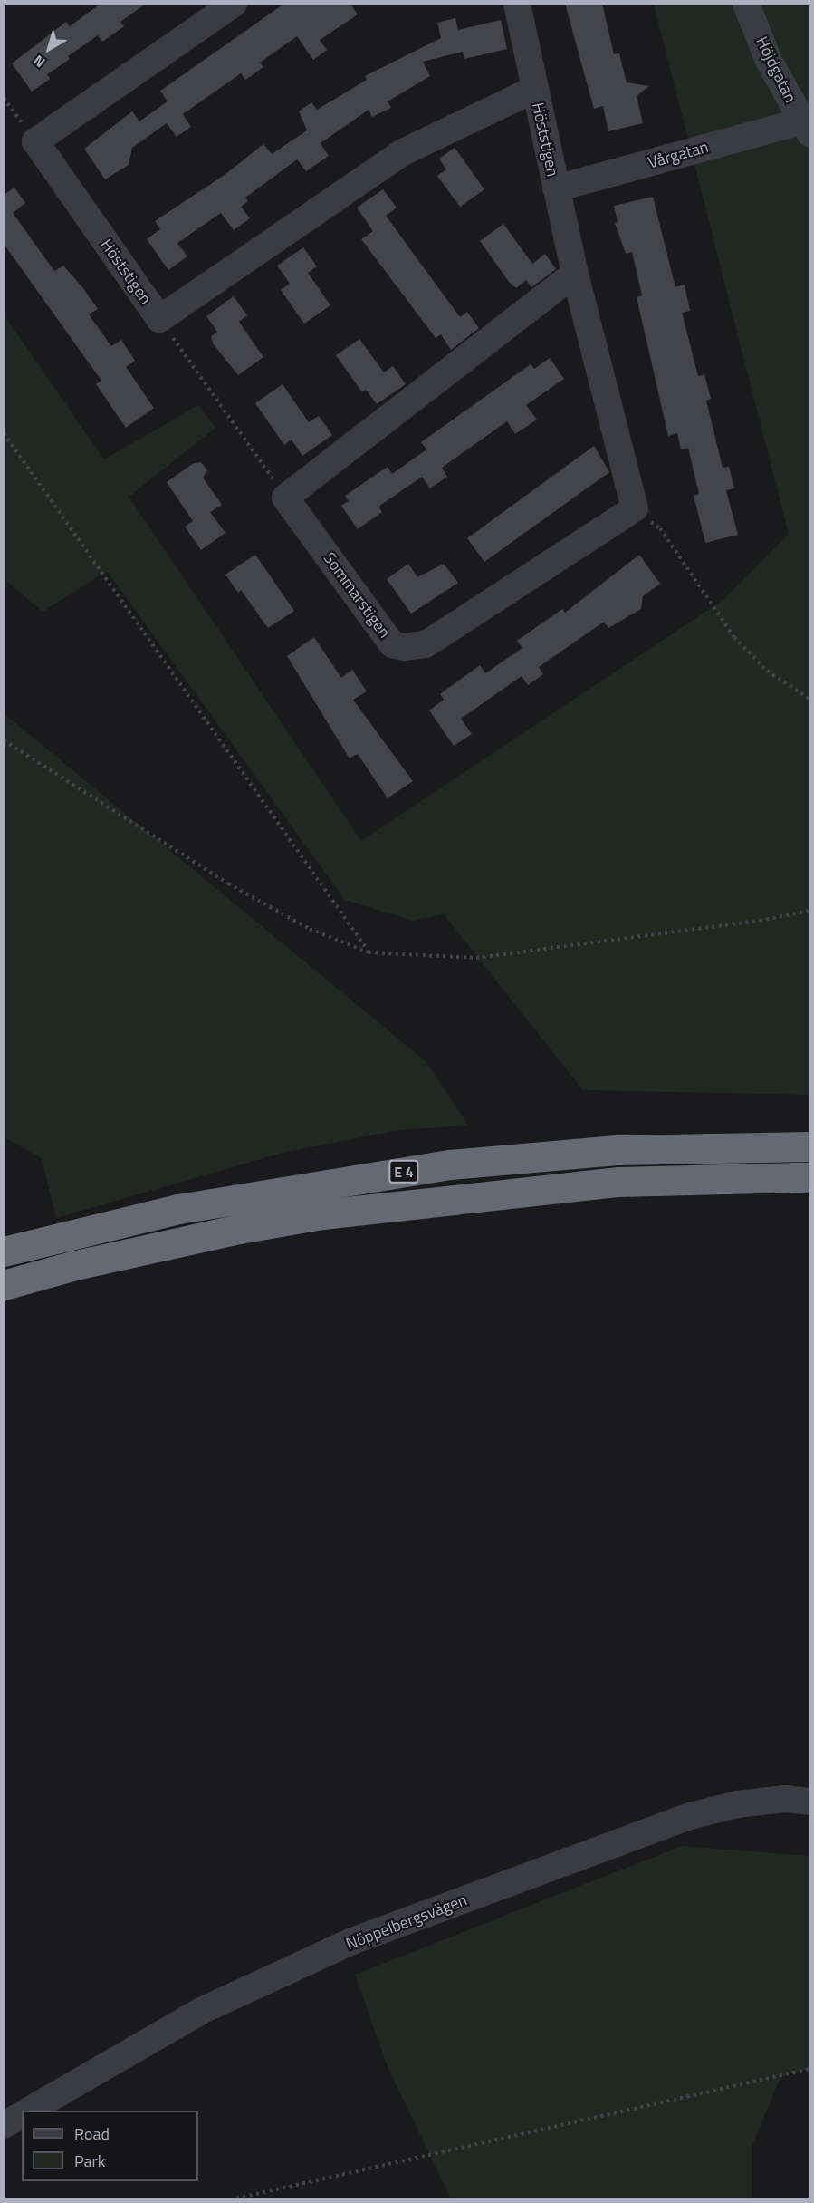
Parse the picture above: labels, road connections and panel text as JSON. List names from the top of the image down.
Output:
{
  "streets": {
    "highway": ["E 4"],
    "street": [
      "Höjdgatan",
      "Höststigen",
      "Vårgatan",
      "Sommarstigen",
      "Nöppelbergsvägen"
    ]
  },
  "crossings": [
    ["Höjdgatan", "Vårgatan"],
    ["Höststigen", "Vårgatan"]
  ],
  "legend": ["Road", "Park"],
  "north": "bottom left"
}
